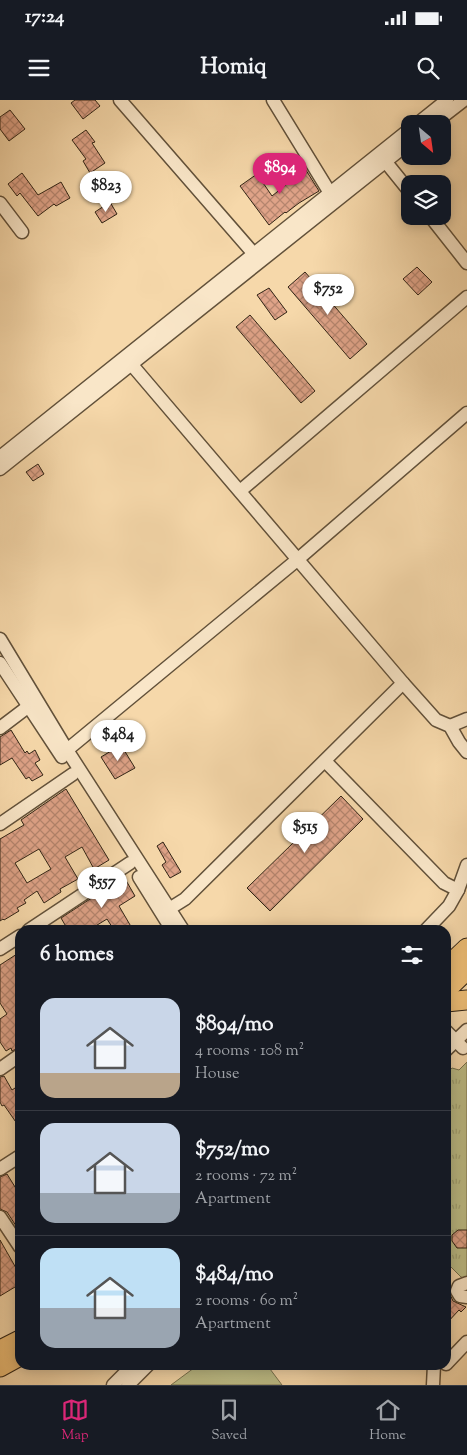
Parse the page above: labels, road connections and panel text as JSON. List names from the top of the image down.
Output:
{
  "north": "bottom right",
  "page": {
    "status": "17:24",
    "header": "Homiq",
    "price": [
      "$894",
      "$823",
      "$752",
      "$484",
      "$515",
      "$557"
    ],
    "heading": "6 homes",
    "list": [
      {
        "name": "$894/mo",
        "note": "4 rooms · 108 m² · House"
      },
      {
        "name": "$752/mo",
        "note": "2 rooms · 72 m² · Apartment"
      },
      {
        "name": "$484/mo",
        "note": "2 rooms · 60 m² · Apartment"
      }
    ],
    "tabs": ["Map", "Saved", "Home"]
  }
}
